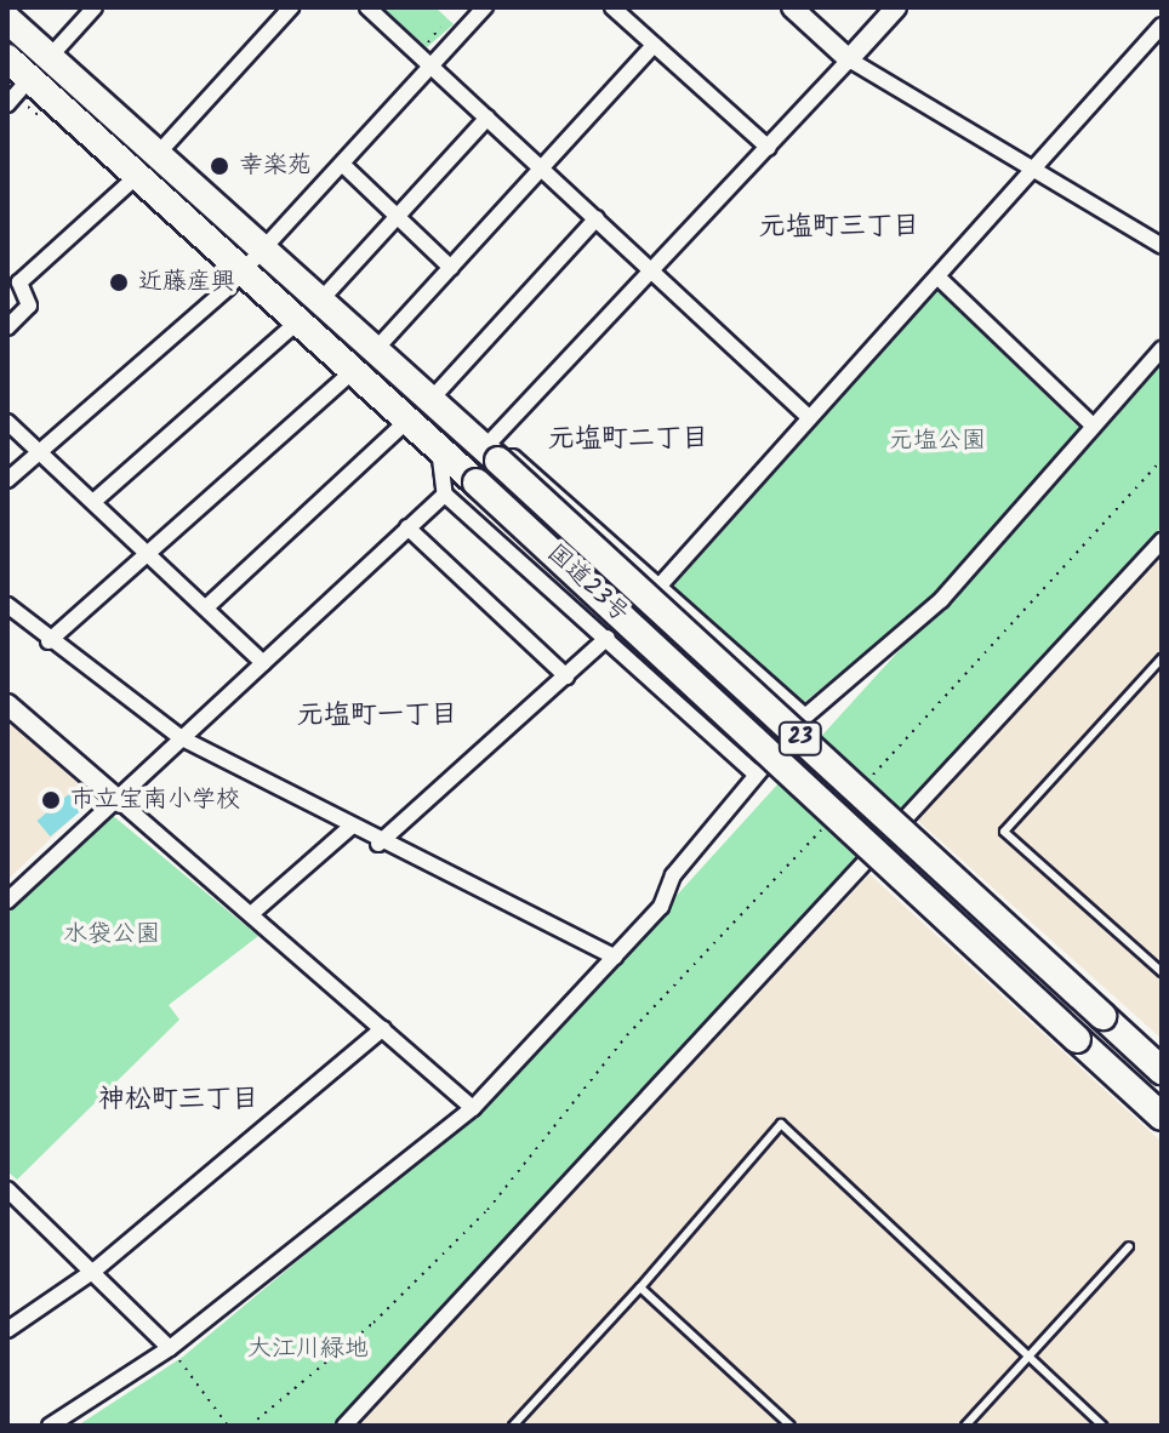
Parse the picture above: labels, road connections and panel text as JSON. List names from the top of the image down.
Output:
{
  "streets": {
    "highway": ["国道23号", "23"]
  },
  "districts": [
    "元塩町三丁目",
    "元塩町二丁目",
    "元塩町一丁目",
    "神松町三丁目"
  ],
  "parks": ["元塩公園", "水袋公園", "大江川緑地"],
  "places": ["幸楽苑", "近藤産興", "市立宝南小学校"]
}
